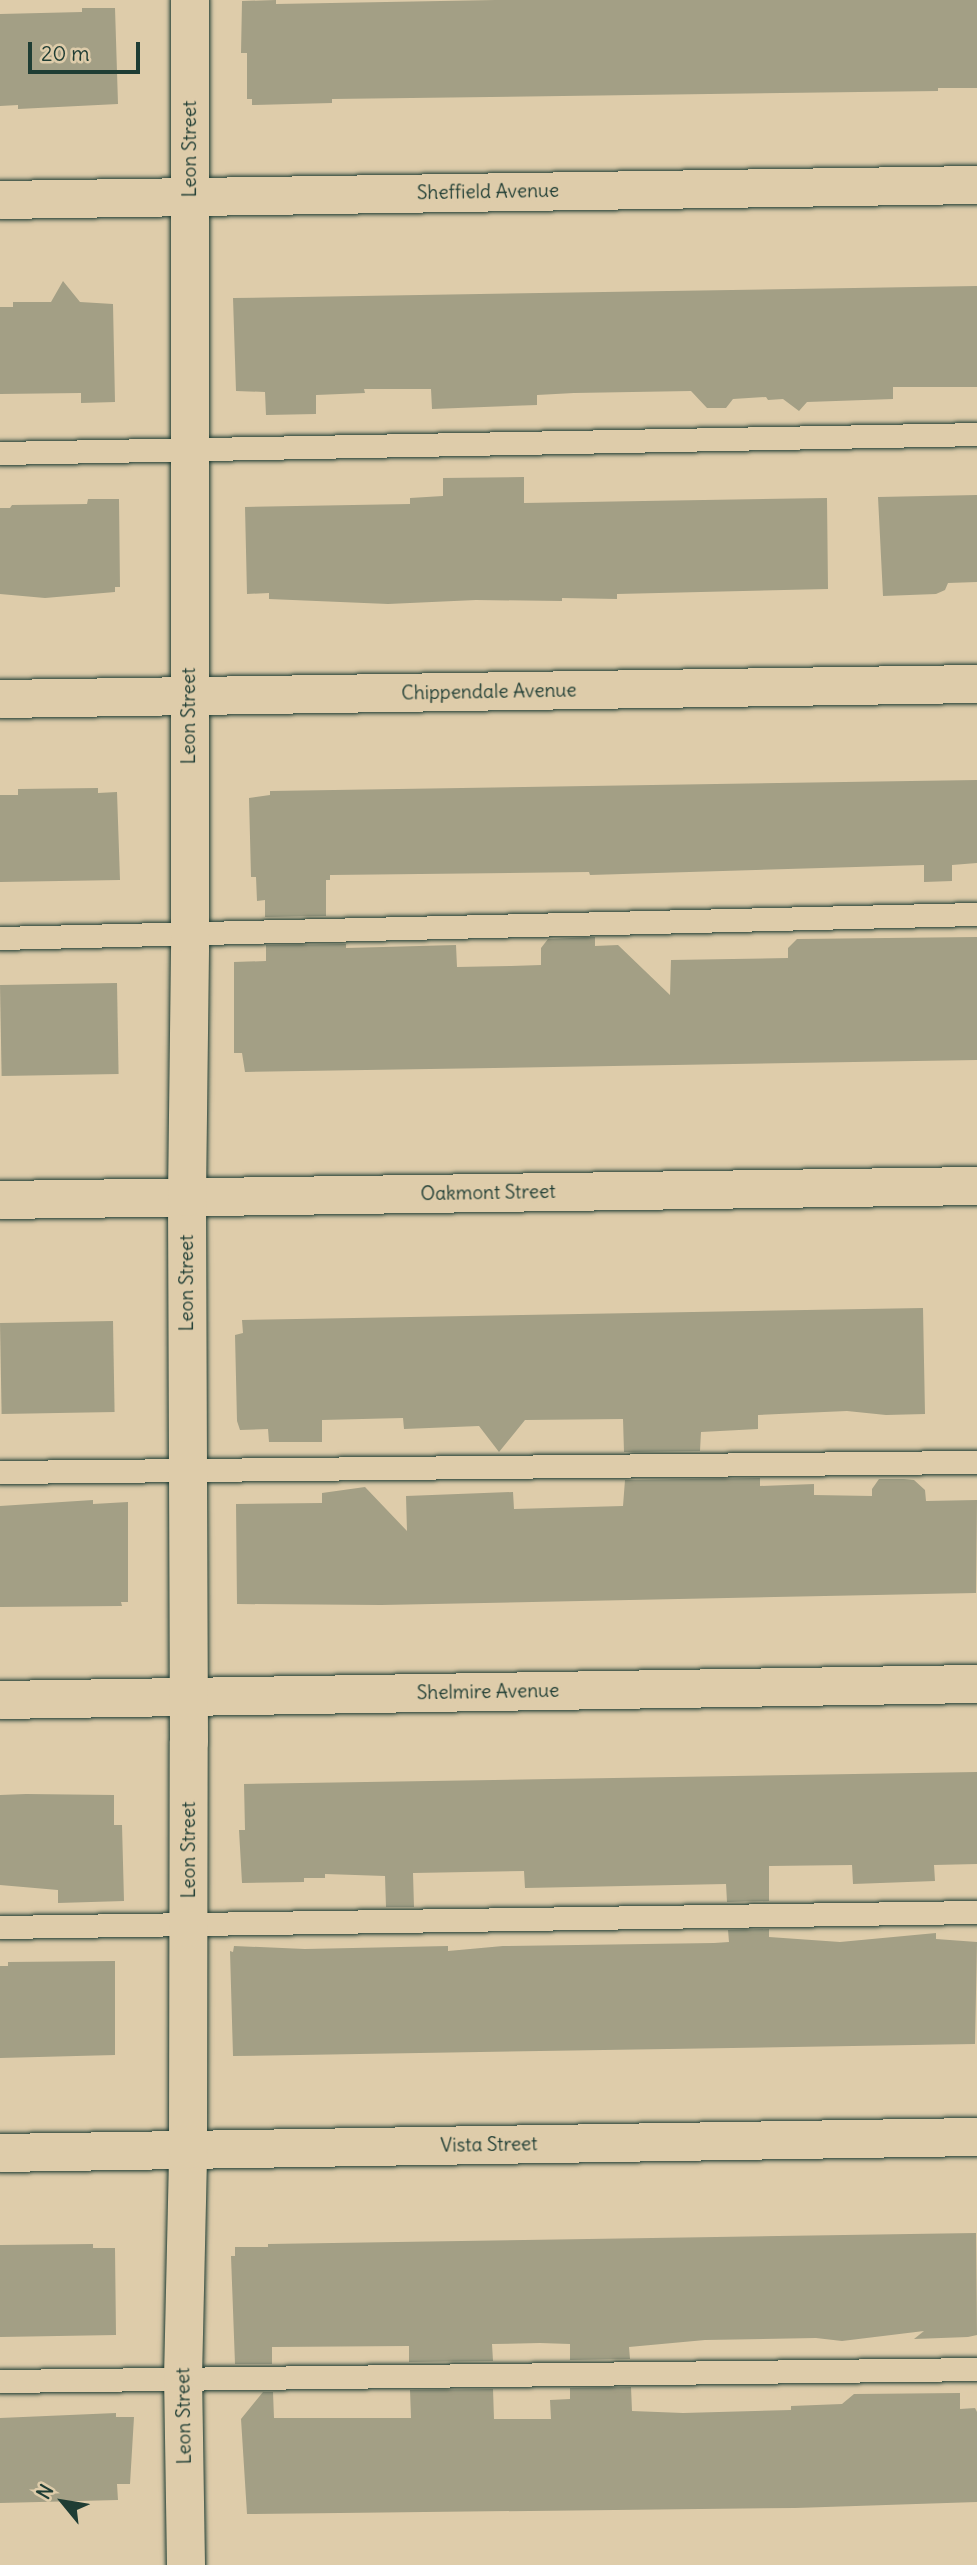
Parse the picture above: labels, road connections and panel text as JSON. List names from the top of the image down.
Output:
{
  "streets": {
    "street": [
      "Leon Street",
      "Sheffield Avenue",
      "Chippendale Avenue",
      "Oakmont Street",
      "Shelmire Avenue",
      "Vista Street"
    ]
  },
  "crossings": [
    ["Leon Street", "Sheffield Avenue"],
    ["Leon Street", "Chippendale Avenue"],
    ["Leon Street", "Oakmont Street"],
    ["Leon Street", "Shelmire Avenue"],
    ["Leon Street", "Vista Street"]
  ],
  "scale_bar": "20 m",
  "north": "top left"
}
